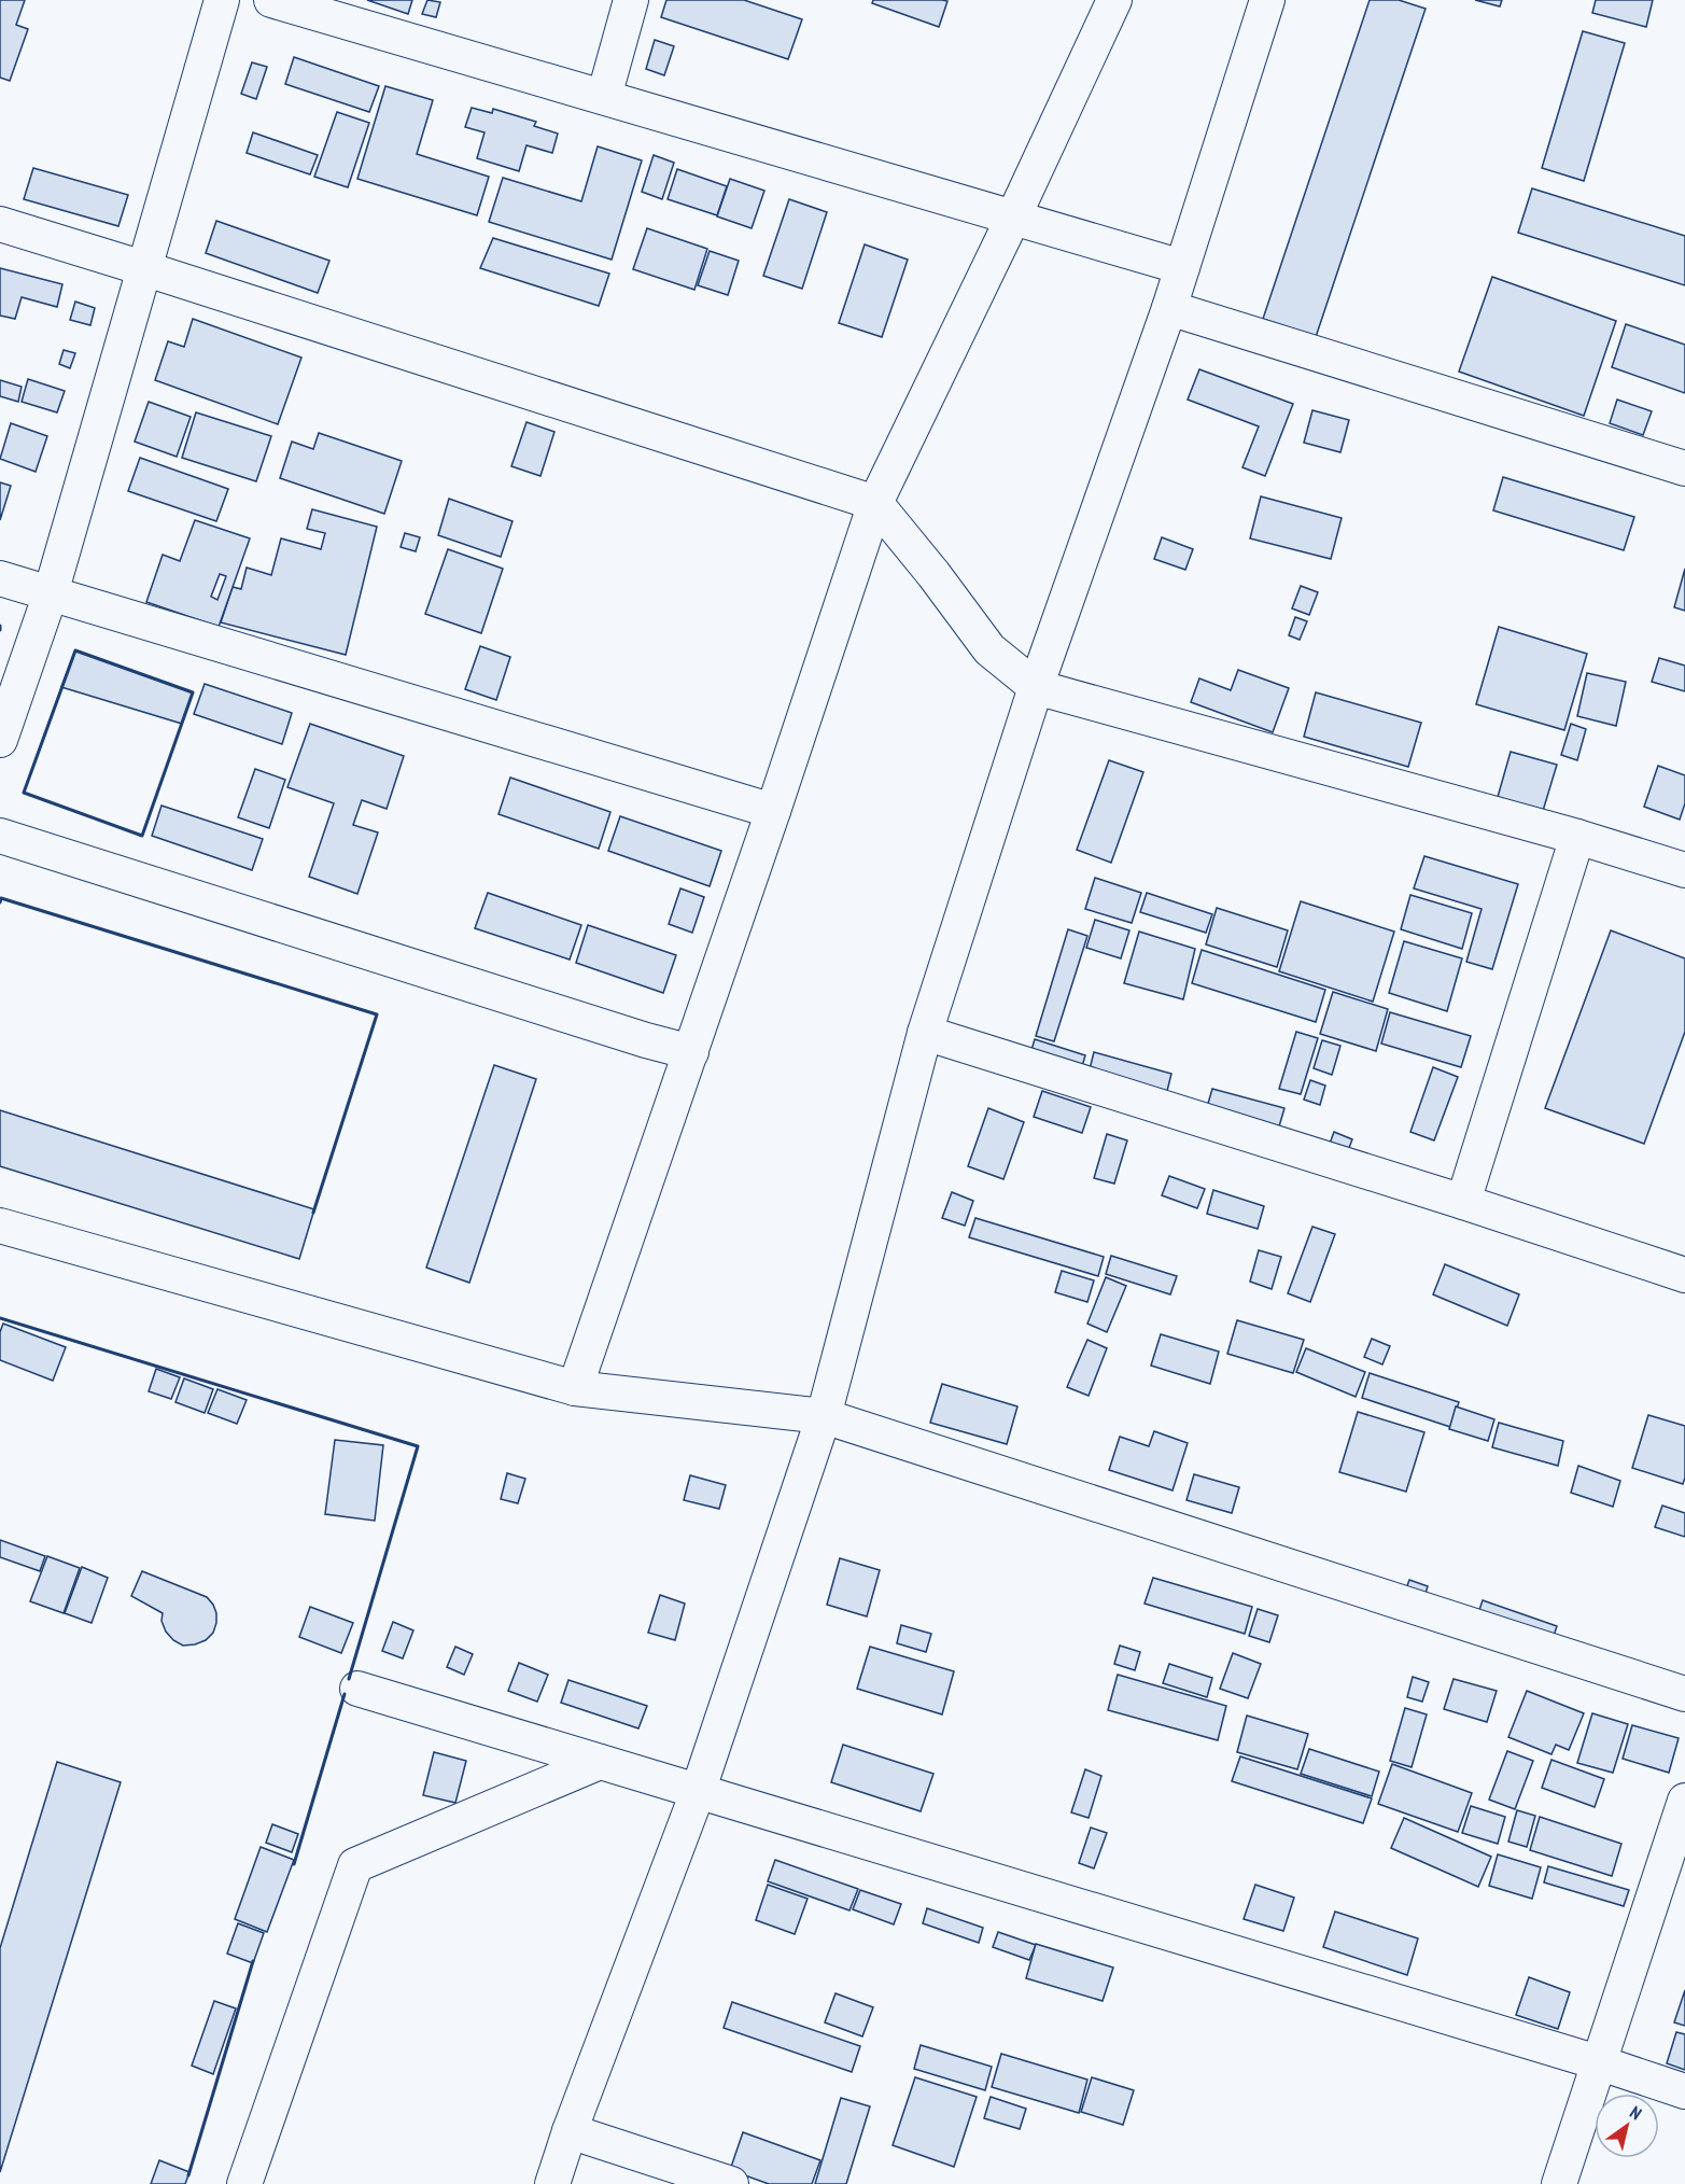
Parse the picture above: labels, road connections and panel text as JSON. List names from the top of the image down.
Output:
{
  "north": "top right"
}
